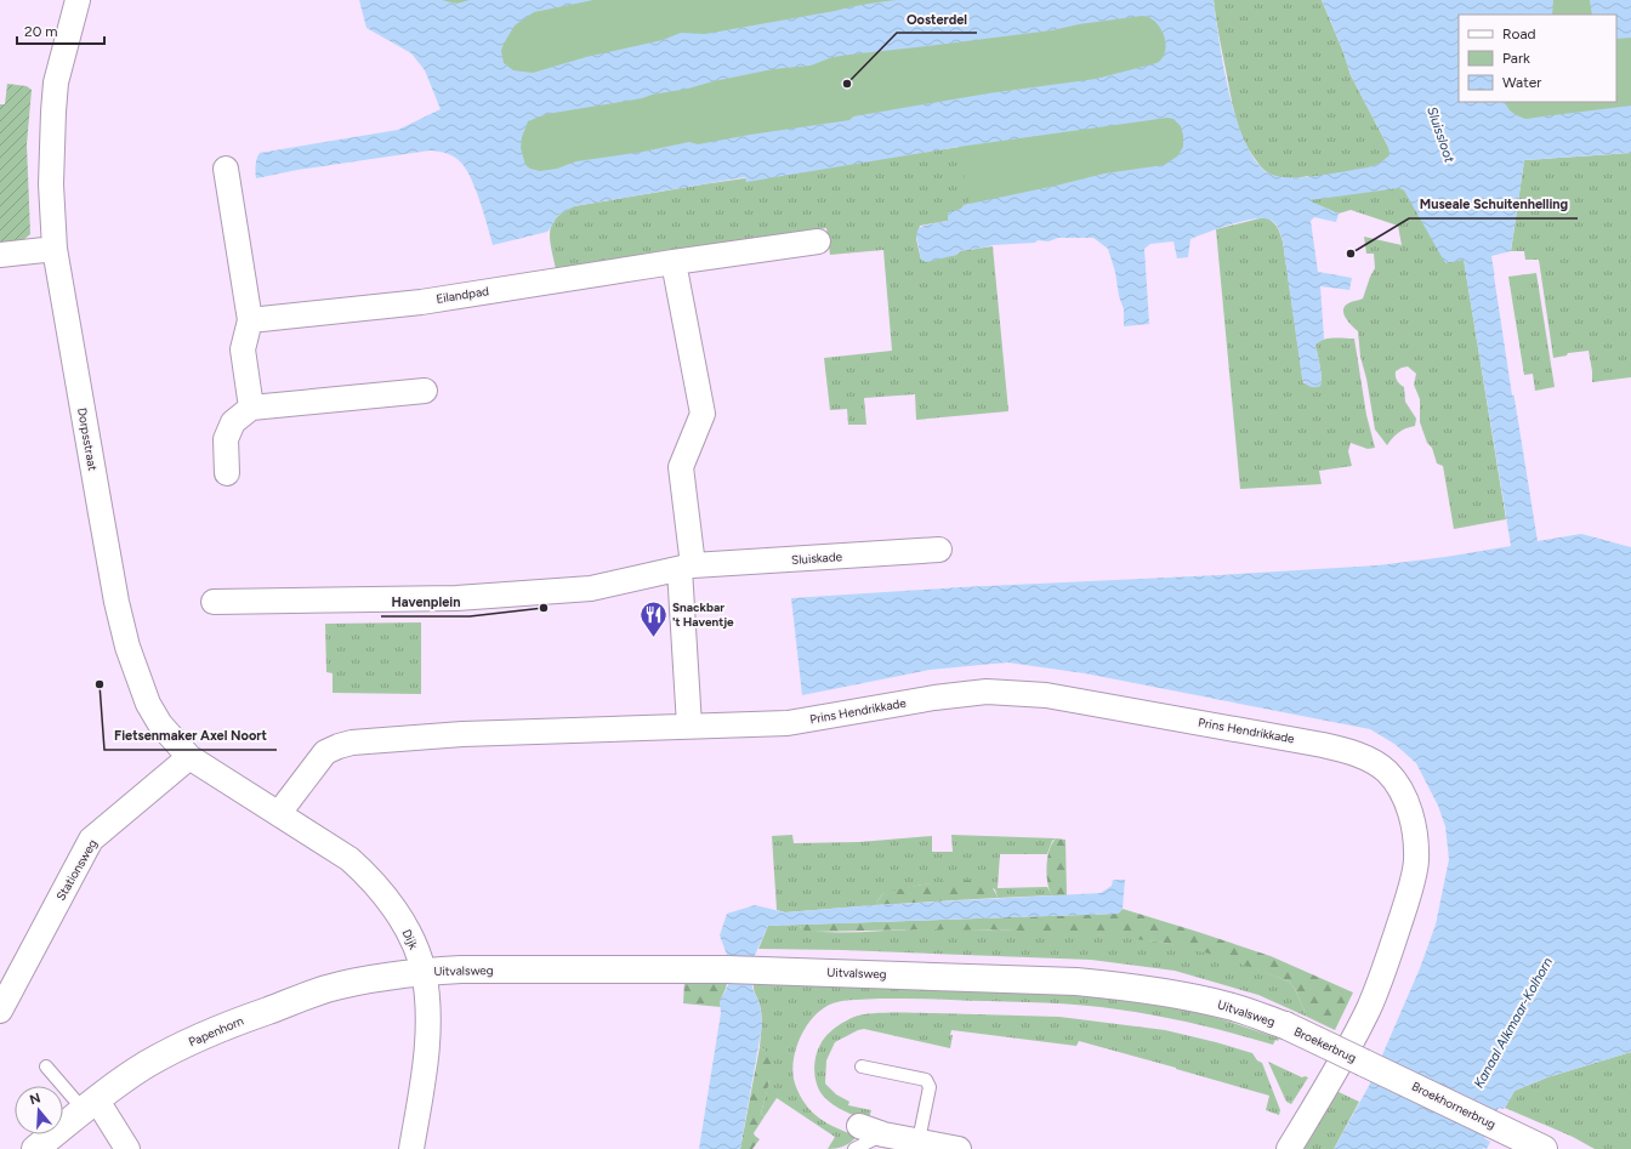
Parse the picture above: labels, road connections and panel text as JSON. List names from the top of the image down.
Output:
{
  "streets": {
    "street": [
      "Eilandpad",
      "Dorpsstraat",
      "Sluiskade",
      "Prins Hendrikkade",
      "Stationsweg",
      "Dijk",
      "Uitvalsweg",
      "Papenhorn",
      "Broekerbrug",
      "Broekhornerbrug"
    ]
  },
  "crossings": [
    ["Dorpsstraat", "Prins Hendrikkade"],
    ["Dorpsstraat", "Stationsweg"],
    ["Dorpsstraat", "Dijk"],
    ["Prins Hendrikkade", "Dijk"],
    ["Dijk", "Uitvalsweg"],
    ["Dijk", "Papenhorn"],
    ["Uitvalsweg", "Papenhorn"],
    ["Uitvalsweg", "Broekerbrug"],
    ["Broekerbrug", "Broekhornerbrug"]
  ],
  "water": ["Sluissloot", "Kanaal Alkmaar-Kolhorn"],
  "places": {
    "other": [
      "Oosterdel",
      "Museale Schuitenhelling",
      "Havenplein",
      "Fietsenmaker Axel Noort"
    ],
    "restaurant": ["Snackbar 't Haventje"]
  },
  "legend": ["Road", "Park", "Water"],
  "scale_bar": "20 m",
  "north": "top"
}
